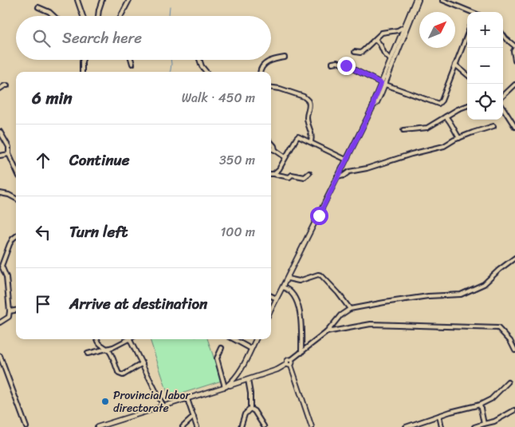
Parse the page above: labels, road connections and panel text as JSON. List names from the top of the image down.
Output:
{
  "places": ["Provincial labor directorate"],
  "north": "top right",
  "page": {
    "map_buttons": ["+", "−"],
    "search": "Search here",
    "heading": ["6 min", "Walk · 450 m"],
    "list": [
      ["Continue", "350 m"],
      ["Turn left", "100 m"],
      "Arrive at destination"
    ]
  }
}
